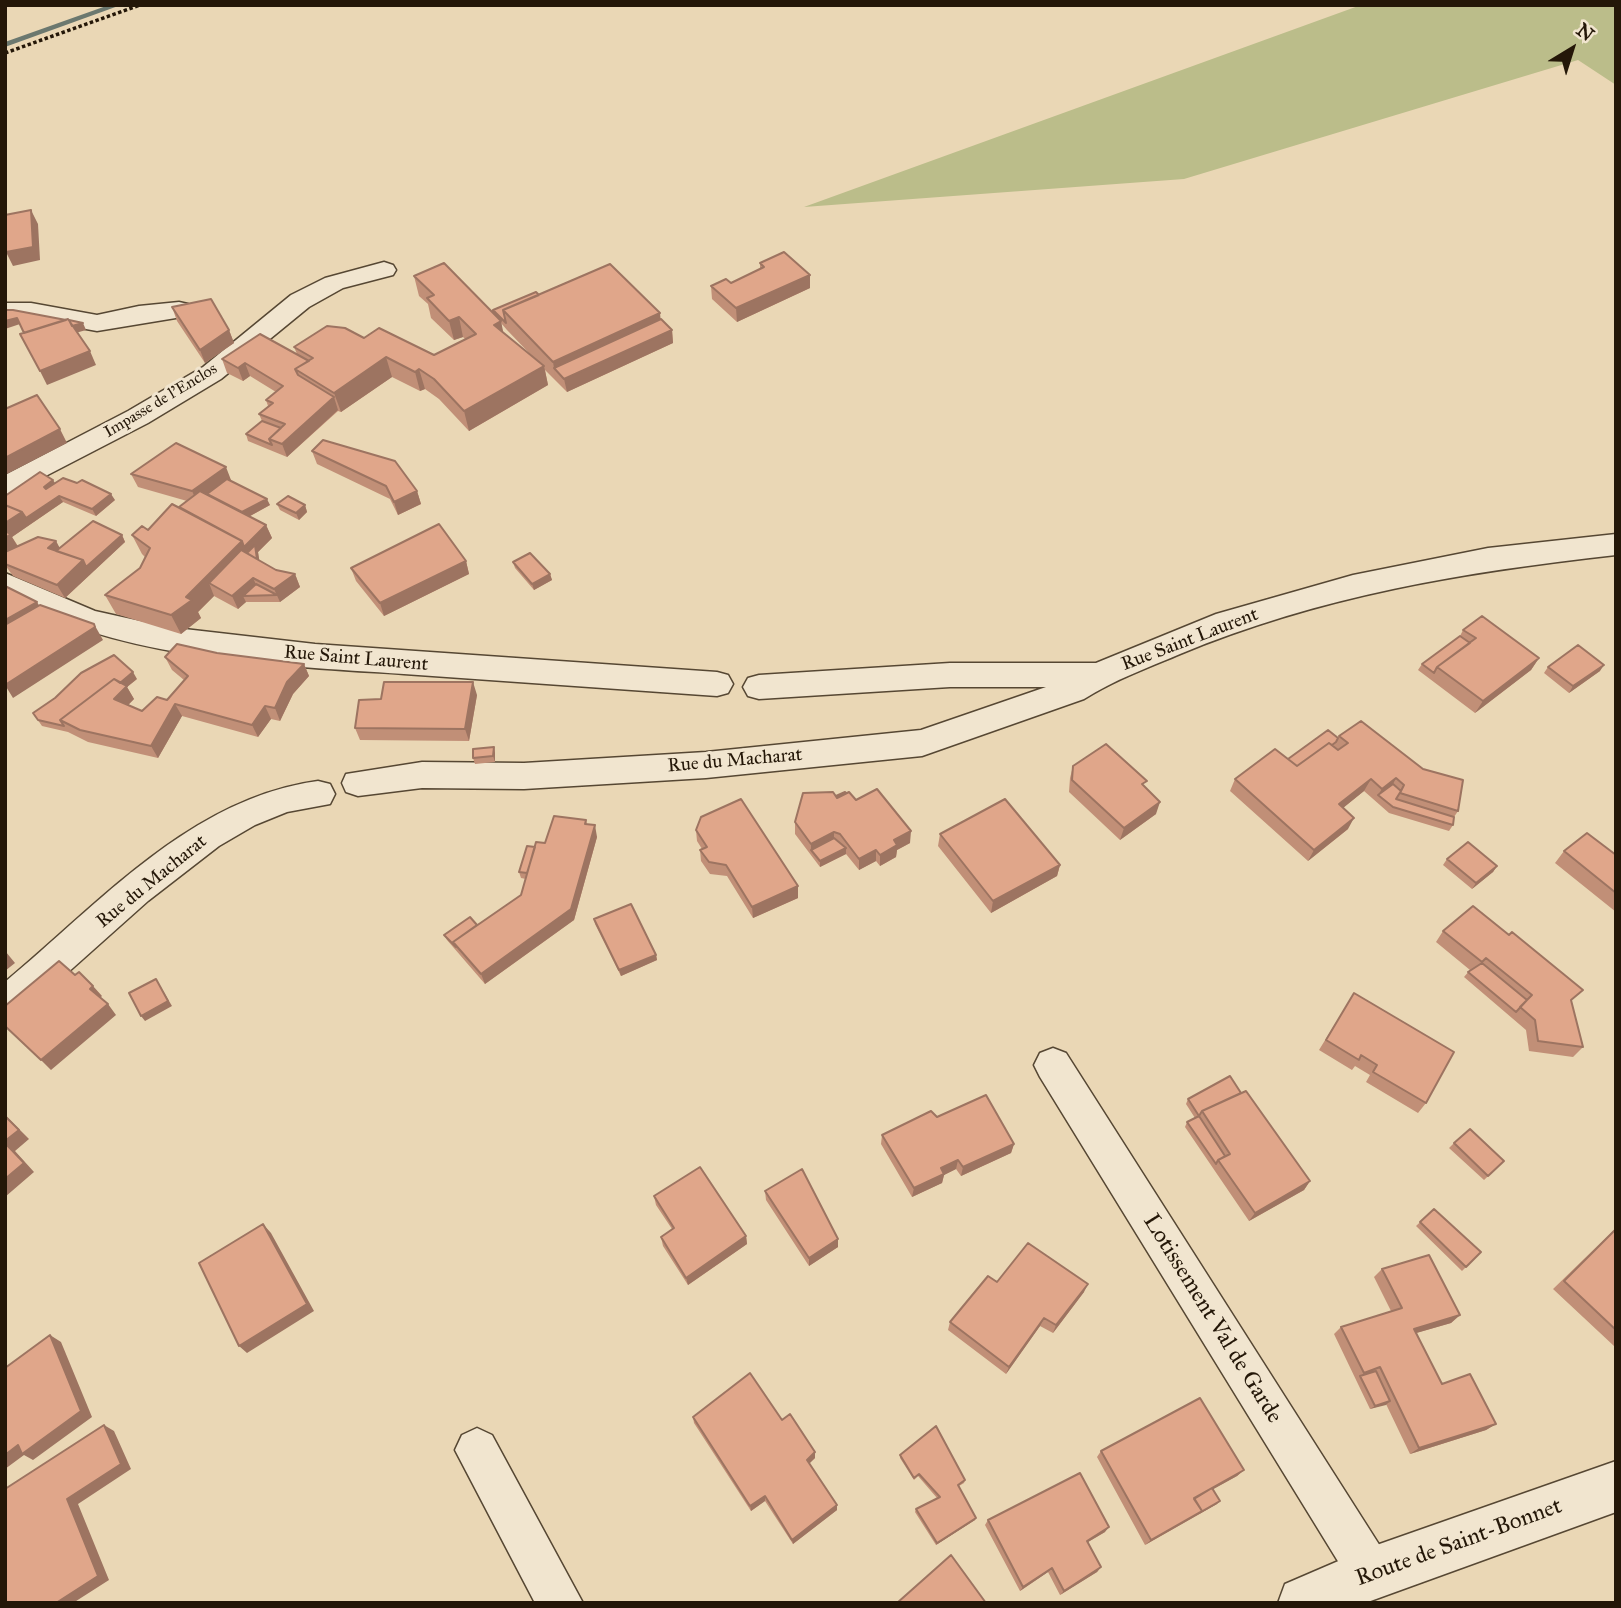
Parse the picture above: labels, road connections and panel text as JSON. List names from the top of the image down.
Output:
{
  "streets": {
    "street": [
      "Impasse de l'Enclos",
      "Rue Saint Laurent",
      "Rue du Macharat",
      "Lotissement Val de Garde",
      "Route de Saint-Bonnet"
    ]
  },
  "crossings": [
    ["Rue Saint Laurent", "Rue du Macharat"],
    ["Lotissement Val de Garde", "Route de Saint-Bonnet"]
  ],
  "north": "top right"
}
